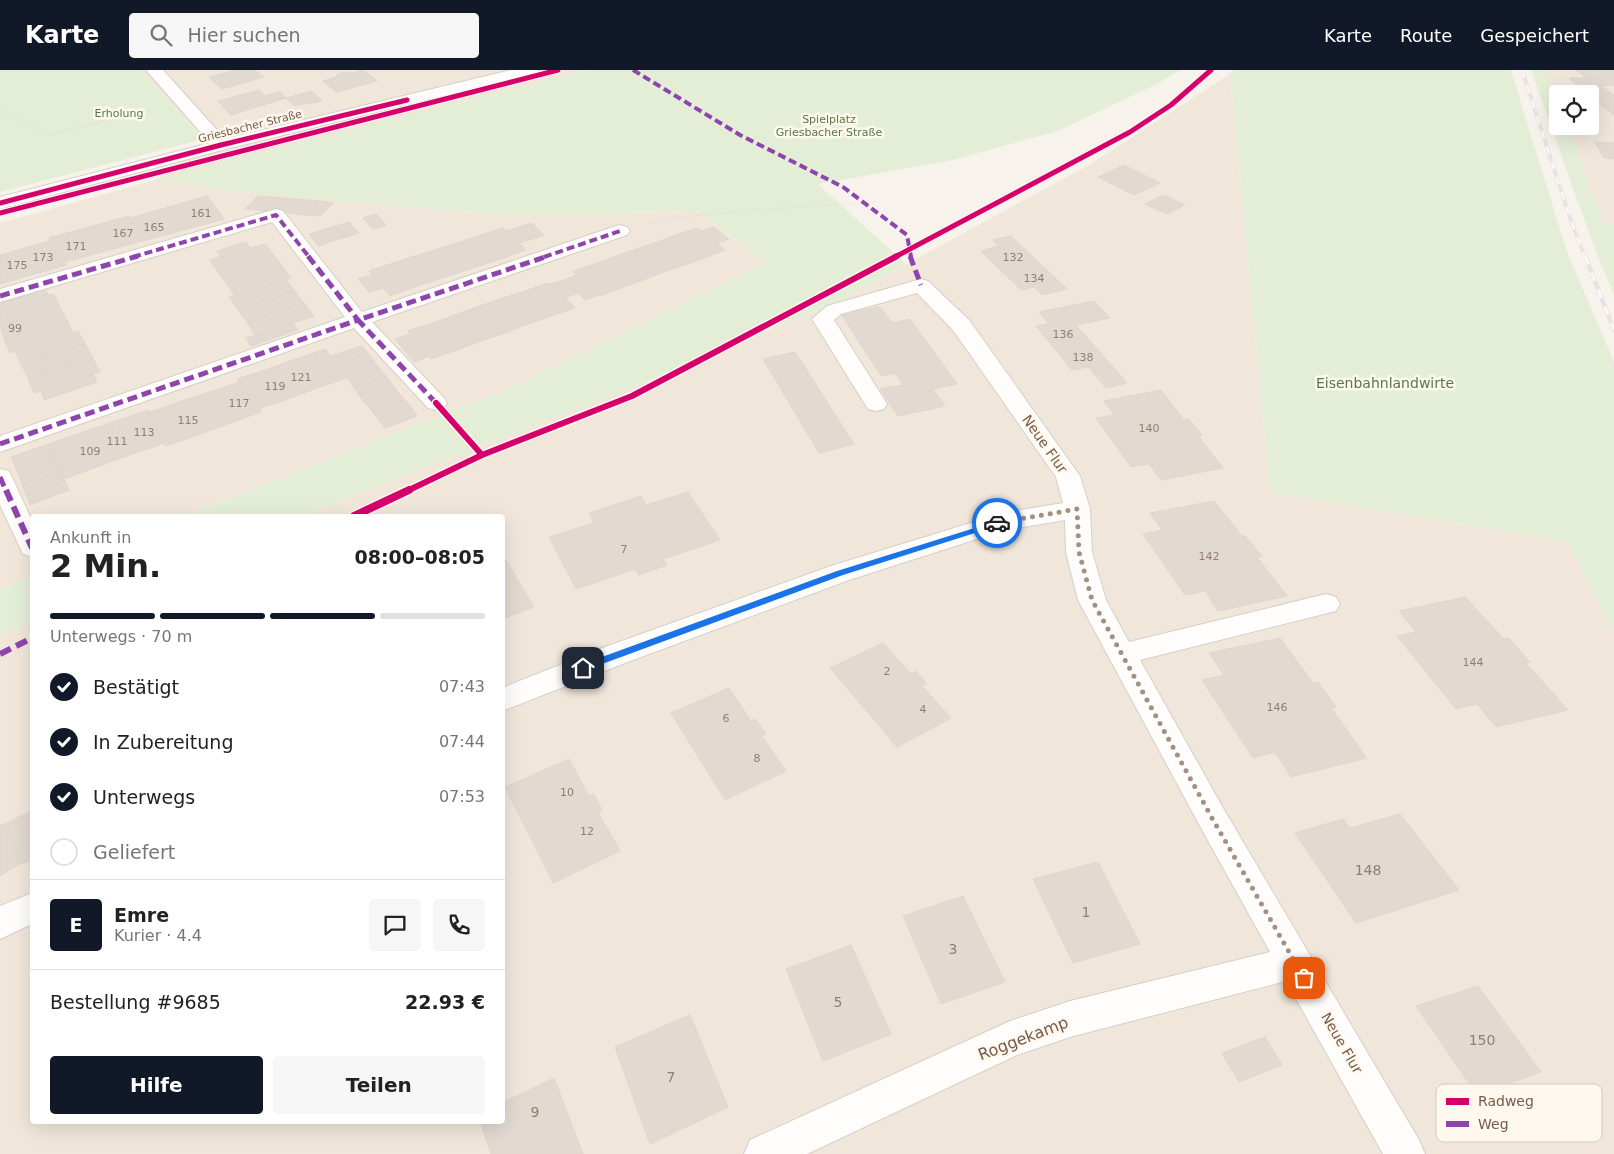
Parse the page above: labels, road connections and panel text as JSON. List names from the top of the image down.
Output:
{
  "streets": {
    "street": ["Griesbacher Straße", "Neue Flur", "Roggekamp"]
  },
  "crossings": [
    ["Neue Flur", "Roggekamp"]
  ],
  "parks": ["Erholung", "Spielplatz Griesbacher Straße", "Eisenbahnlandwirte"],
  "house_numbers": [
    "161",
    "165",
    "167",
    "171",
    "173",
    "132",
    "175",
    "134",
    "99",
    "136",
    "138",
    "121",
    "119",
    "117",
    "115",
    "140",
    "113",
    "111",
    "109",
    "7",
    "142",
    "144",
    "2",
    "146",
    "4",
    "6",
    "8",
    "10",
    "12",
    "148",
    "1",
    "3",
    "5",
    "150",
    "7",
    "9"
  ],
  "legend": ["Radweg", "Weg"],
  "page": {
    "header": "Karte",
    "search": "Hier suchen",
    "nav": ["Karte", "Route", "Gespeichert"],
    "heading": ["2 Min.", "Ankunft in", "08:00–08:05"],
    "panel": [
      "Emre",
      "Kurier · 4.4",
      "Bestellung #9685",
      "22.93 €"
    ],
    "bar": "Unterwegs · 70 m",
    "list": [
      ["Bestätigt", "07:43"],
      ["In Zubereitung", "07:44"],
      ["Unterwegs", "07:53"],
      "Geliefert"
    ],
    "round": "E",
    "buttons": ["Hilfe", "Teilen"]
  }
}
